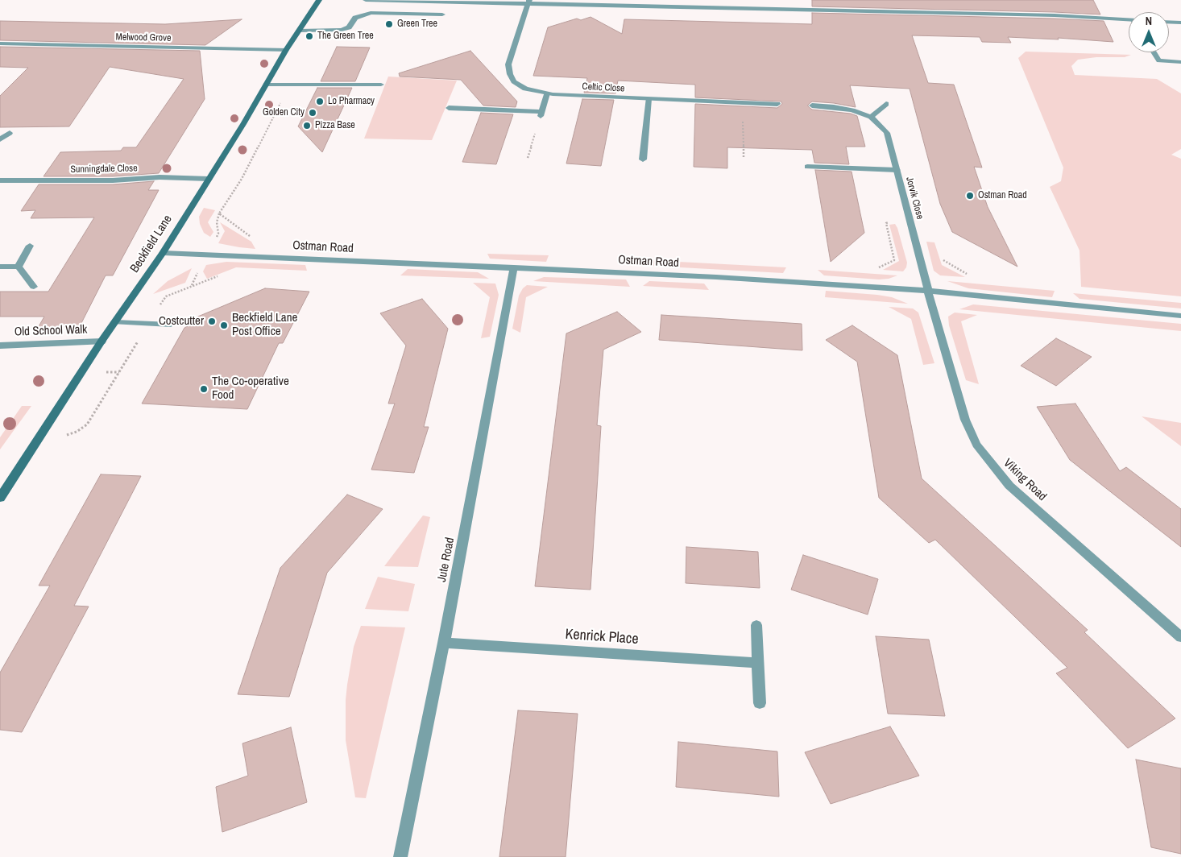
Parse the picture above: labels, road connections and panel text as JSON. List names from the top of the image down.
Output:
{
  "streets": {
    "street": [
      "Melwood Grove",
      "Celtic Close",
      "Sunningdale Close",
      "Jorvik Close",
      "Beckfield Lane",
      "Ostman Road",
      "Old School Walk",
      "Viking Road",
      "Jute Road",
      "Kenrick Place"
    ]
  },
  "crossings": [
    ["Melwood Grove", "Beckfield Lane"],
    ["Sunningdale Close", "Beckfield Lane"],
    ["Jorvik Close", "Ostman Road"],
    ["Jorvik Close", "Viking Road"],
    ["Beckfield Lane", "Ostman Road"],
    ["Beckfield Lane", "Old School Walk"],
    ["Ostman Road", "Viking Road"],
    ["Ostman Road", "Jute Road"],
    ["Jute Road", "Kenrick Place"]
  ],
  "places": [
    "Green Tree",
    "The Green Tree",
    "Lo Pharmacy",
    "Golden City",
    "Pizza Base",
    "Ostman Road",
    "Costcutter",
    "Beckfield Lane Post Office",
    "The Co-operative Food"
  ],
  "north": "top"
}
